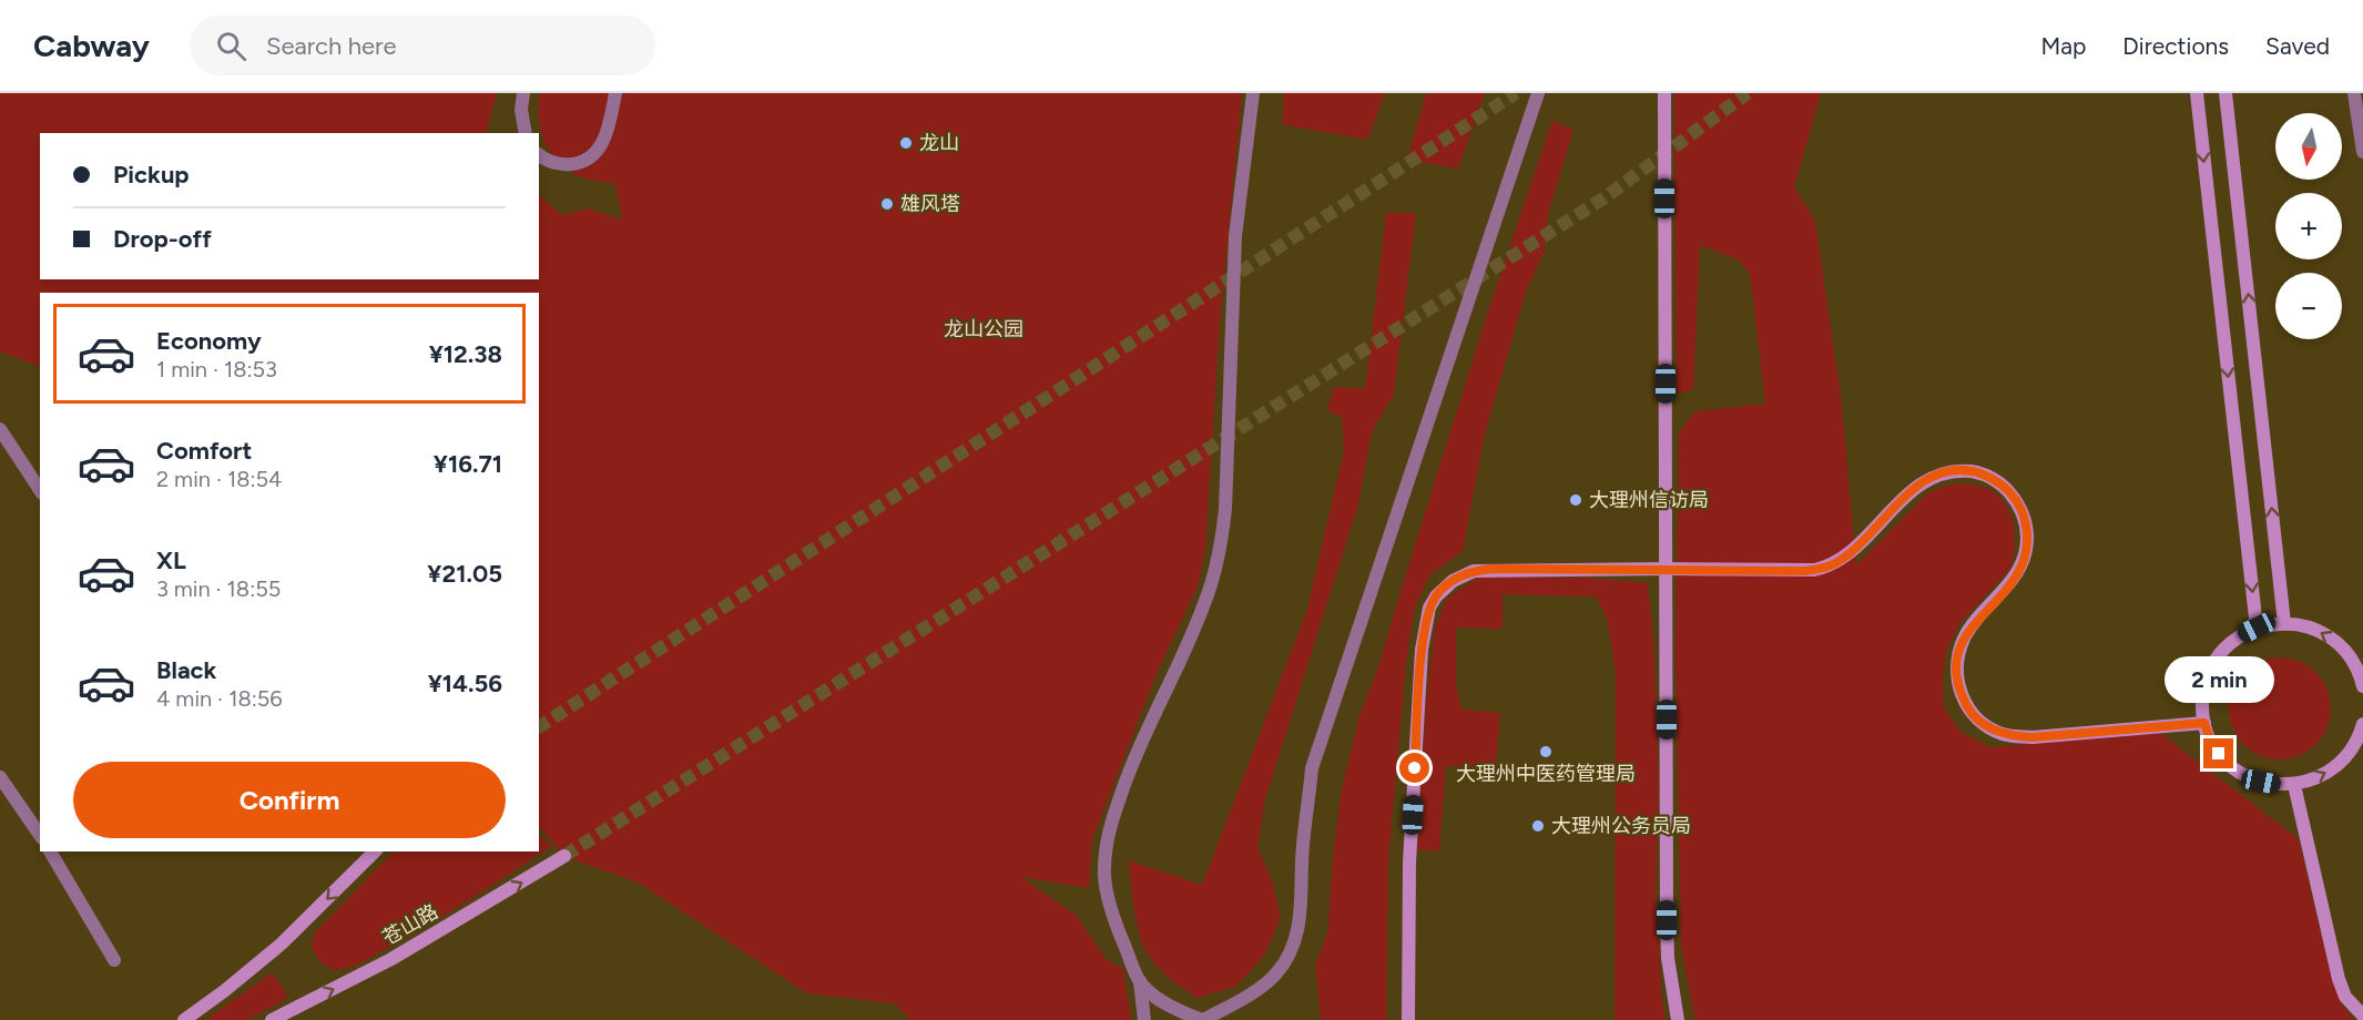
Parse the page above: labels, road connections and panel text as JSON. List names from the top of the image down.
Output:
{
  "streets": {
    "street": ["苍山路"]
  },
  "parks": ["龙山公园"],
  "places": [
    "龙山",
    "雄风塔",
    "大理州信访局",
    "大理州中医药管理局",
    "大理州公务员局"
  ],
  "north": "bottom",
  "page": {
    "header": "Cabway",
    "search": "Search here",
    "nav": ["Map", "Directions", "Saved"],
    "map_buttons": ["+", "−"],
    "banner": ["Pickup", "Drop-off"],
    "list": [
      {
        "name": "Economy",
        "note": "1 min · 18:53",
        "value": "¥12.38"
      },
      {
        "name": "Comfort",
        "note": "2 min · 18:54",
        "value": "¥16.71"
      },
      {
        "name": "XL",
        "note": "3 min · 18:55",
        "value": "¥21.05"
      },
      {
        "name": "Black",
        "note": "4 min · 18:56",
        "value": "¥14.56"
      }
    ],
    "bubble": "2 min",
    "buttons": "Confirm"
  }
}
